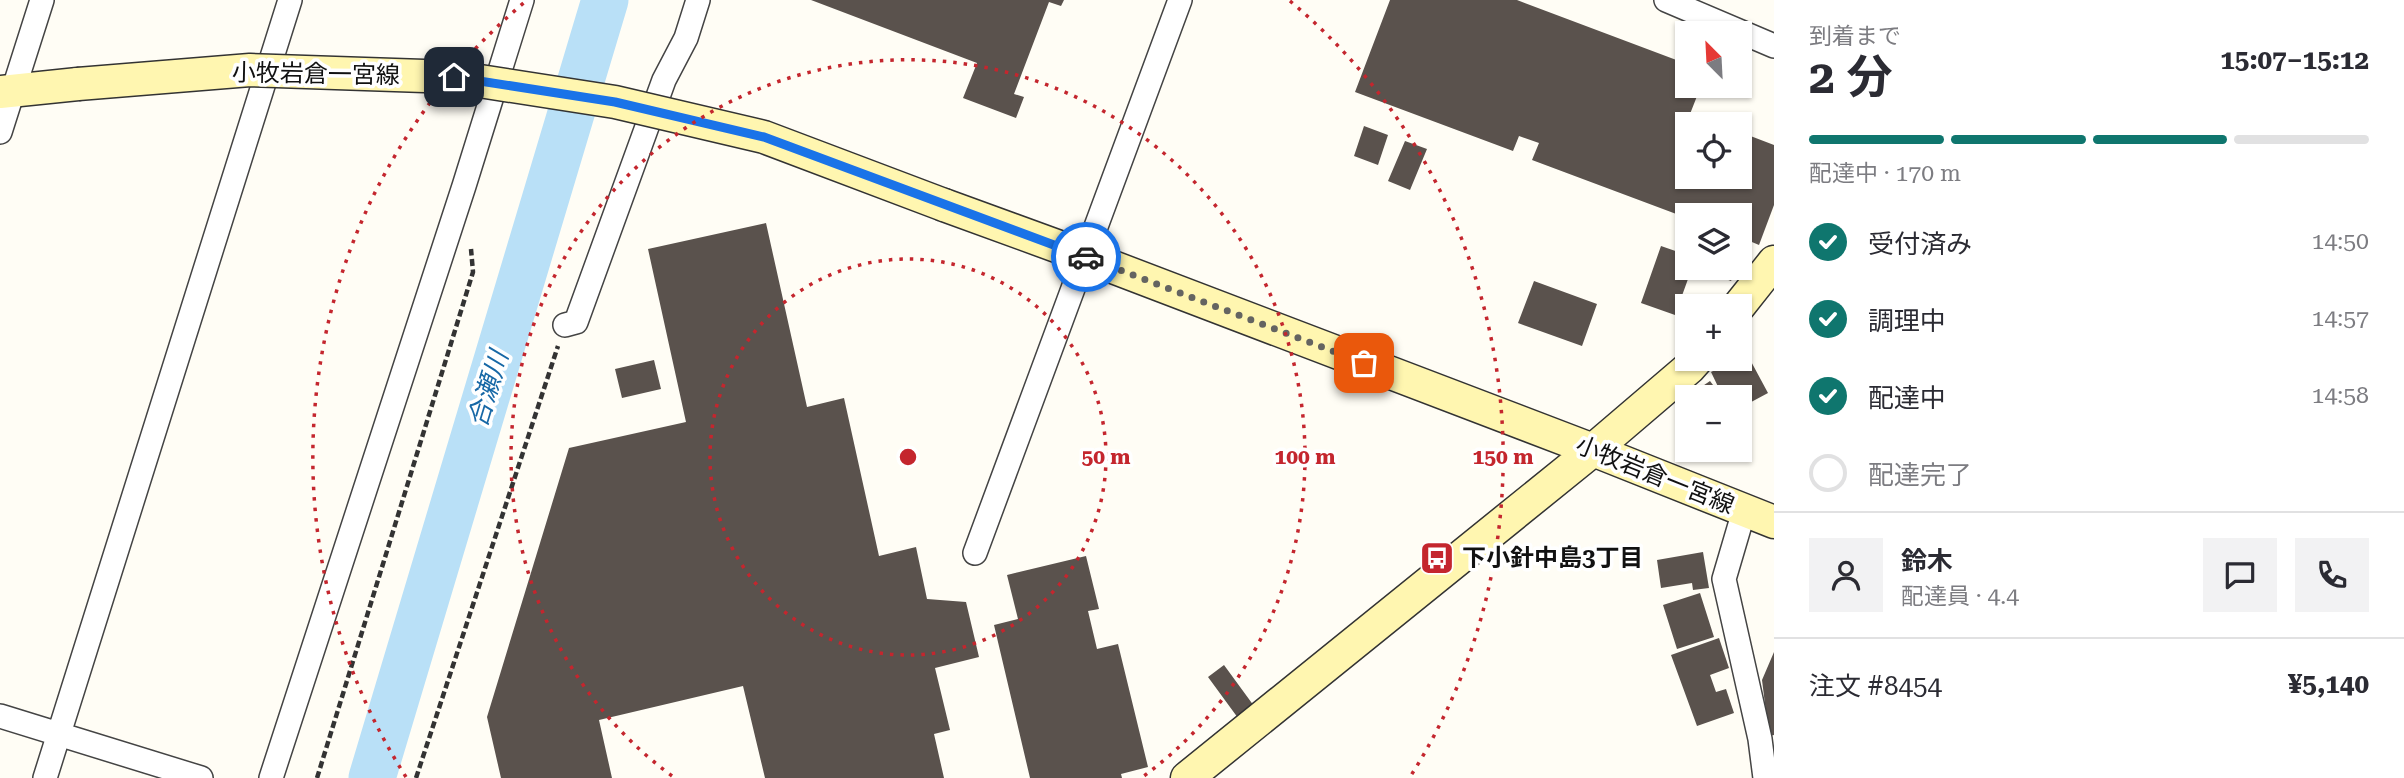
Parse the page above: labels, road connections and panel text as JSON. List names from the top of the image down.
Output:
{
  "streets": {
    "main road": ["小牧岩倉一宮線"]
  },
  "water": ["合瀬川"],
  "places": {
    "bus stop": ["下小針中島3丁目"]
  },
  "north": "top left",
  "page": {
    "heading": ["2 分", "到着まで", "15:07–15:12"],
    "panel": [
      "鈴木",
      "配達員 · 4.4",
      "注文 #8454",
      "¥5,140"
    ],
    "map_buttons": ["+", "−"],
    "bar": "配達中 · 170 m",
    "list": [
      ["受付済み", "14:50"],
      ["調理中", "14:57"],
      ["配達中", "14:58"],
      "配達完了"
    ]
  },
  "rings": ["50 m", "100 m", "150 m"]
}
